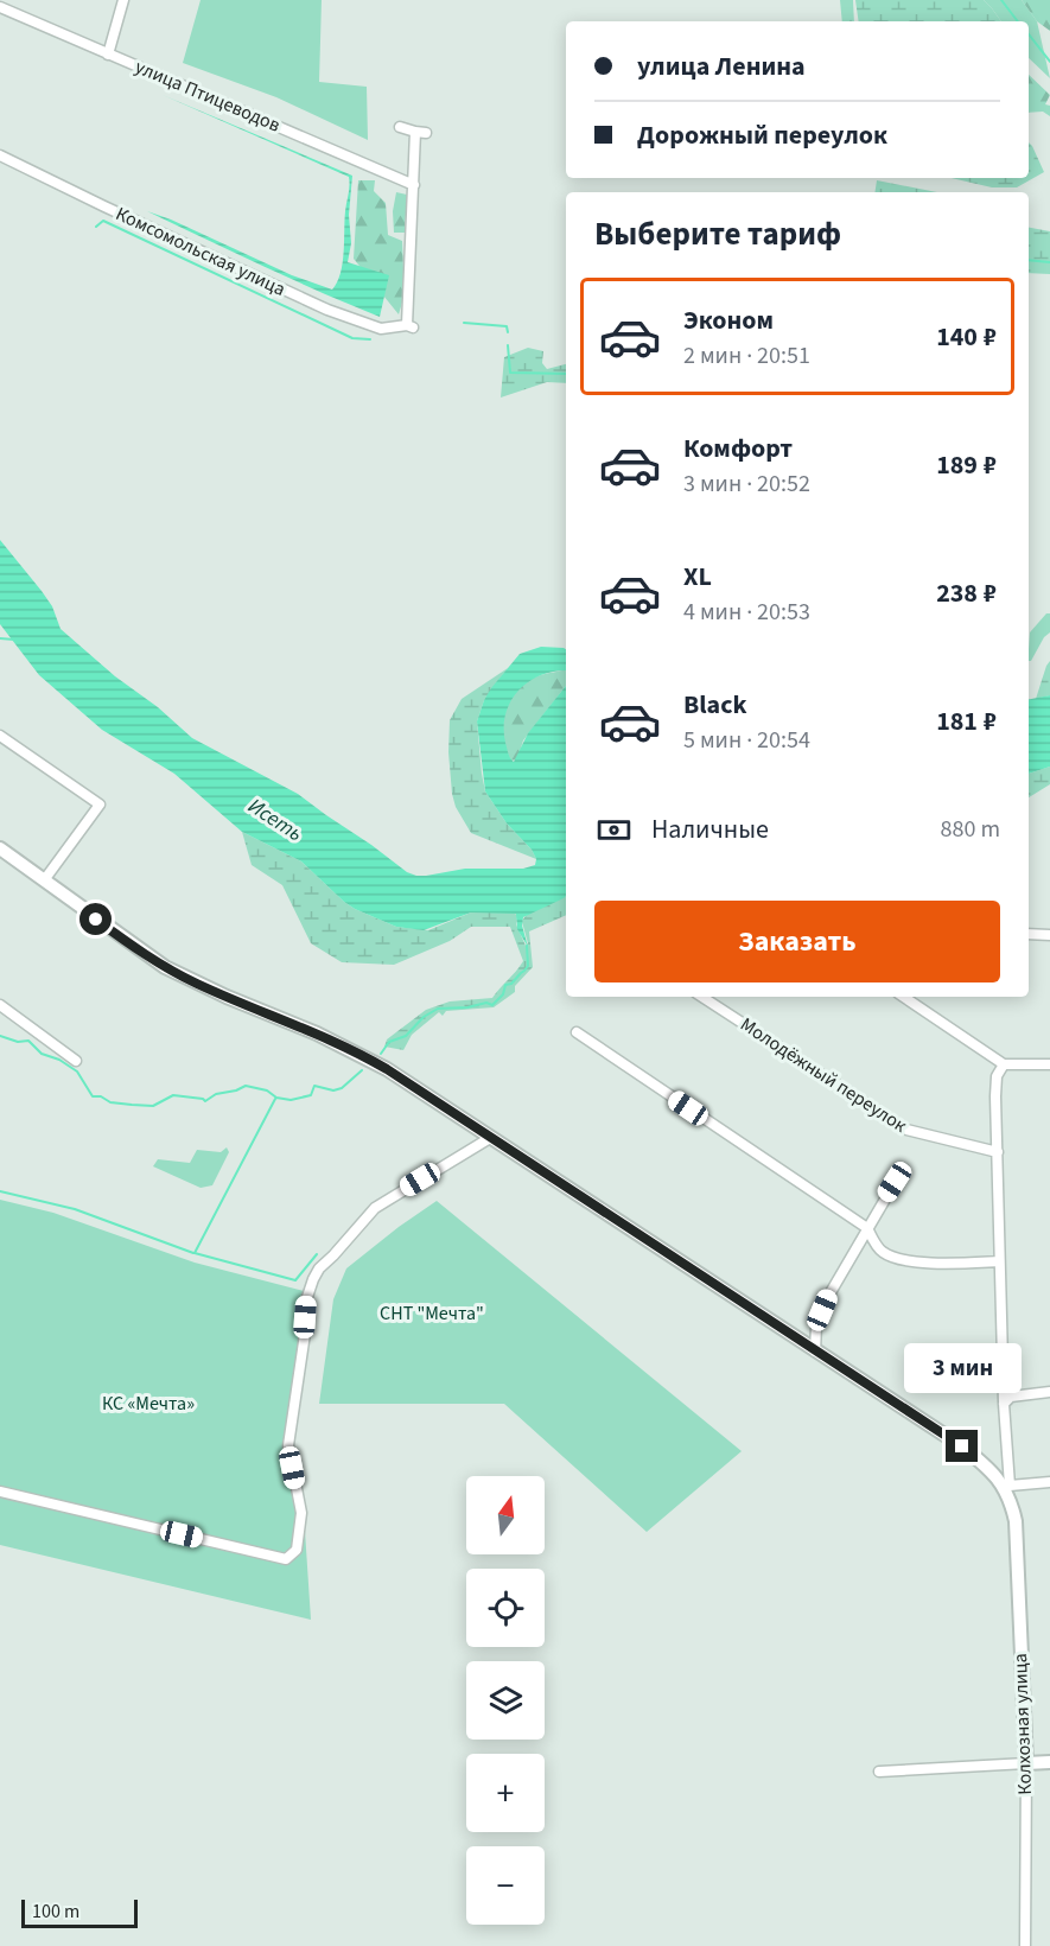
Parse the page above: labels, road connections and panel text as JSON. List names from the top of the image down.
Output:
{
  "streets": {
    "main road": ["Колхозная улица"],
    "street": ["улица Птицеводов", "Комсомольская улица", "Молодёжный переулок"]
  },
  "crossings": [
    ["улица Птицеводов", "Комсомольская улица"]
  ],
  "water": ["Исеть"],
  "parks": ["СНТ \"Мечта\"", "КС «Мечта»"],
  "scale_bar": "100 m",
  "north": "top",
  "page": {
    "banner": ["улица Ленина", "Дорожный переулок"],
    "heading": "Выберите тариф",
    "list": [
      {
        "name": "Эконом",
        "note": "2 мин · 20:51",
        "value": "140 ₽"
      },
      {
        "name": "Комфорт",
        "note": "3 мин · 20:52",
        "value": "189 ₽"
      },
      {
        "name": "XL",
        "note": "4 мин · 20:53",
        "value": "238 ₽"
      },
      {
        "name": "Black",
        "note": "5 мин · 20:54",
        "value": "181 ₽"
      }
    ],
    "pay": ["Наличные", "880 m"],
    "buttons": "Заказать",
    "bubble": "3 мин",
    "map_buttons": ["+", "−"],
    "scale": "100 m"
  }
}
